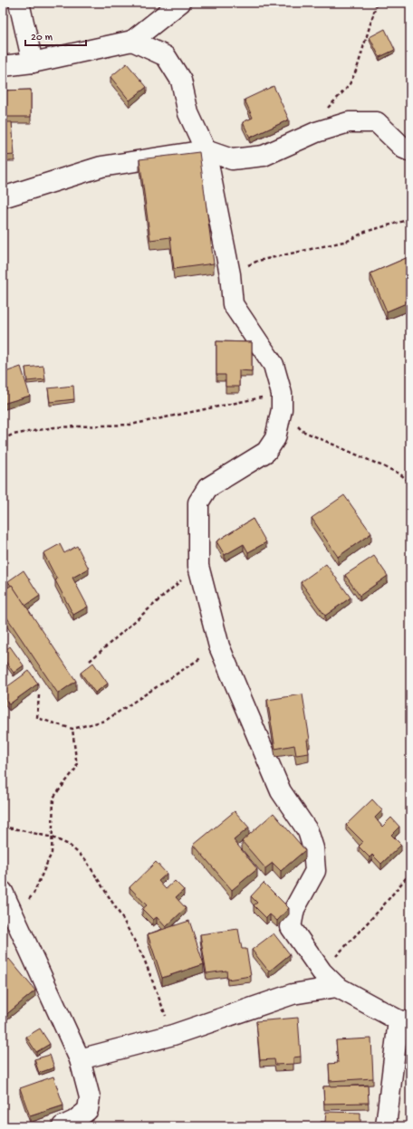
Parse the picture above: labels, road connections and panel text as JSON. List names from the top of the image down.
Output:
{
  "scale_bar": "20 m"
}
